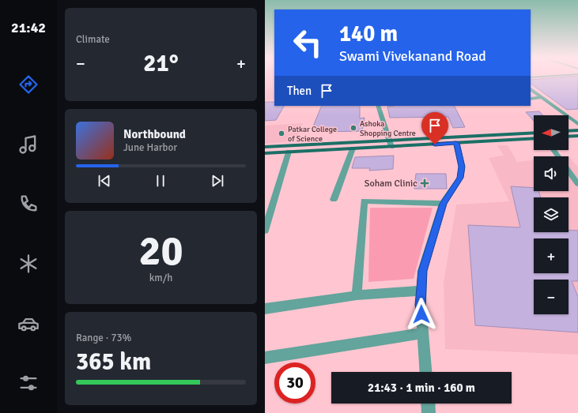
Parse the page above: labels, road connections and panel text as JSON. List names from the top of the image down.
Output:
{
  "places": {
    "other": ["Ashoka Shopping Centre", "Patkar College of Science"],
    "health": ["Soham Clinic"]
  },
  "north": "left",
  "page": {
    "tabs": "21:42",
    "tile": [
      "Climate",
      ["20", "km/h"],
      ["Range · 73%", "365 km"]
    ],
    "turn": ["140 m", "Swami Vivekanand Road"],
    "heat": ["−", "21°", "+"],
    "then": "Then",
    "map_buttons": ["+", "−"],
    "song": ["Northbound", "June Harbor"],
    "limit": "30",
    "trip": "21:43 · 1 min · 160 m"
  }
}
